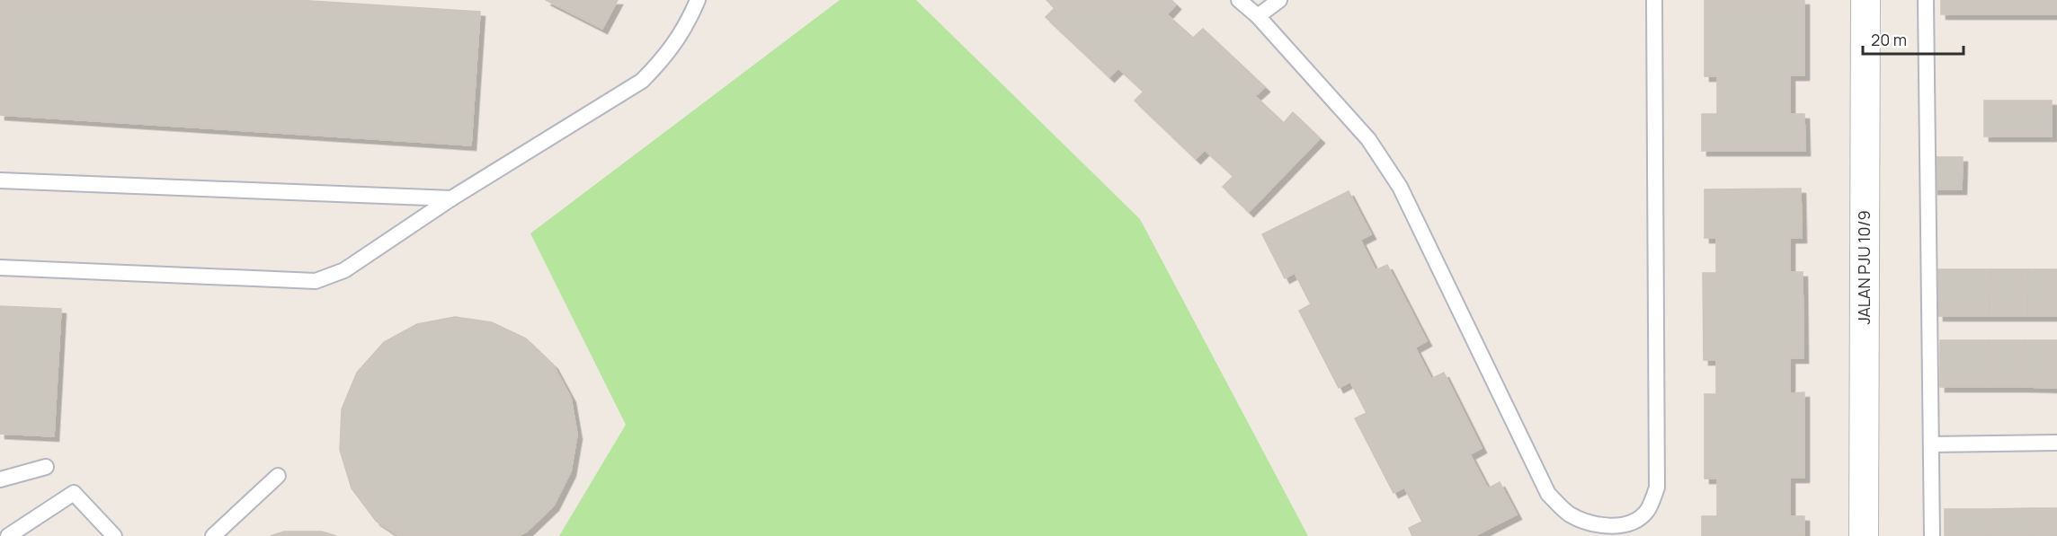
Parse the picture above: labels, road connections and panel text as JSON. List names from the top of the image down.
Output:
{
  "streets": {
    "street": ["JALAN PJU 10/9"]
  },
  "scale_bar": "20 m"
}
